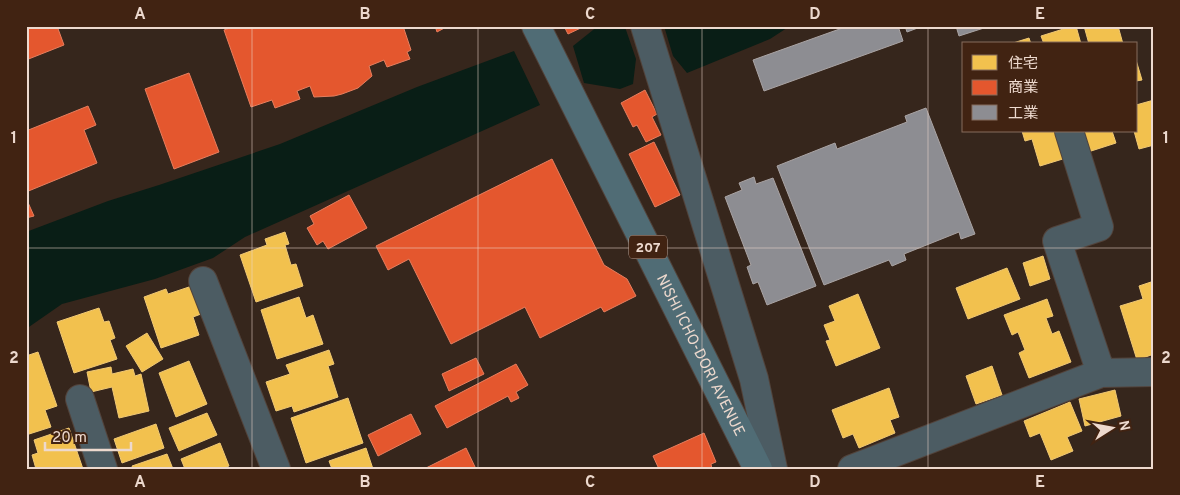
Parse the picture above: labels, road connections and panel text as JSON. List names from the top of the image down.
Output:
{
  "streets": {
    "highway": ["207", "NISHI ICHO-DORI AVENUE"]
  },
  "legend": ["住宅", "商業", "工業"],
  "scale_bar": "20 m",
  "north": "right",
  "grid": {
    "columns": [
      "A",
      "B",
      "C",
      "D",
      "E"
    ],
    "rows": ["1", "2"]
  }
}
